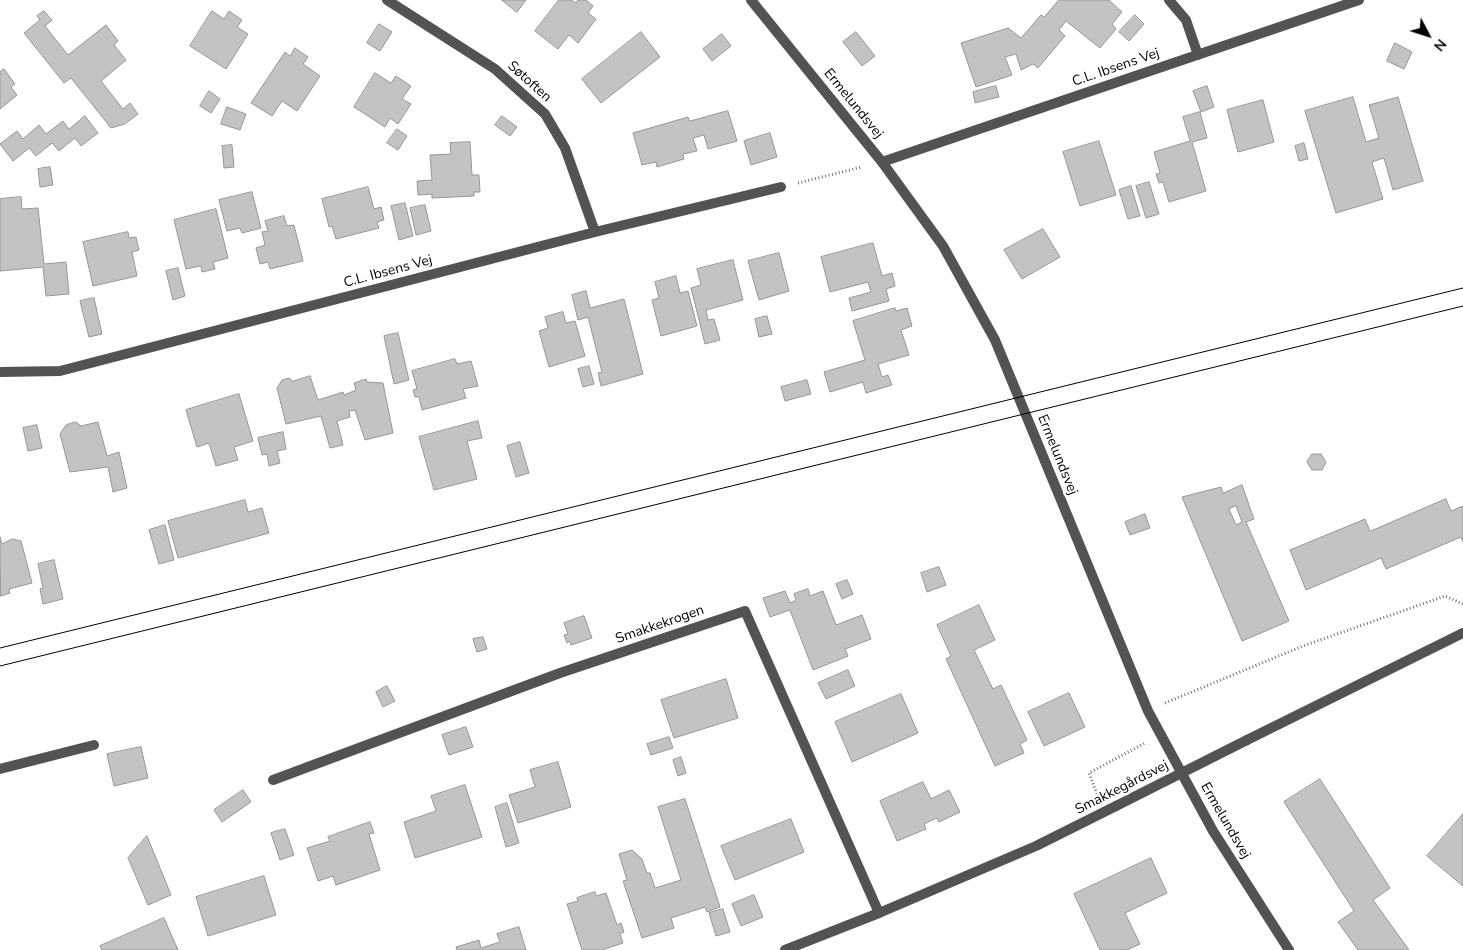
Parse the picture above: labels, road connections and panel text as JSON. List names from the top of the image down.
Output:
{
  "streets": {
    "street": [
      "C.L. Ibsens Vej",
      "Søtoften",
      "Ermelundsvej",
      "Smakkekrogen",
      "Smakkegårdsvej"
    ]
  },
  "crossings": [
    ["C.L. Ibsens Vej", "Søtoften"],
    ["C.L. Ibsens Vej", "Ermelundsvej"],
    ["Smakkekrogen", "Smakkegårdsvej"]
  ],
  "north": "bottom right"
}
